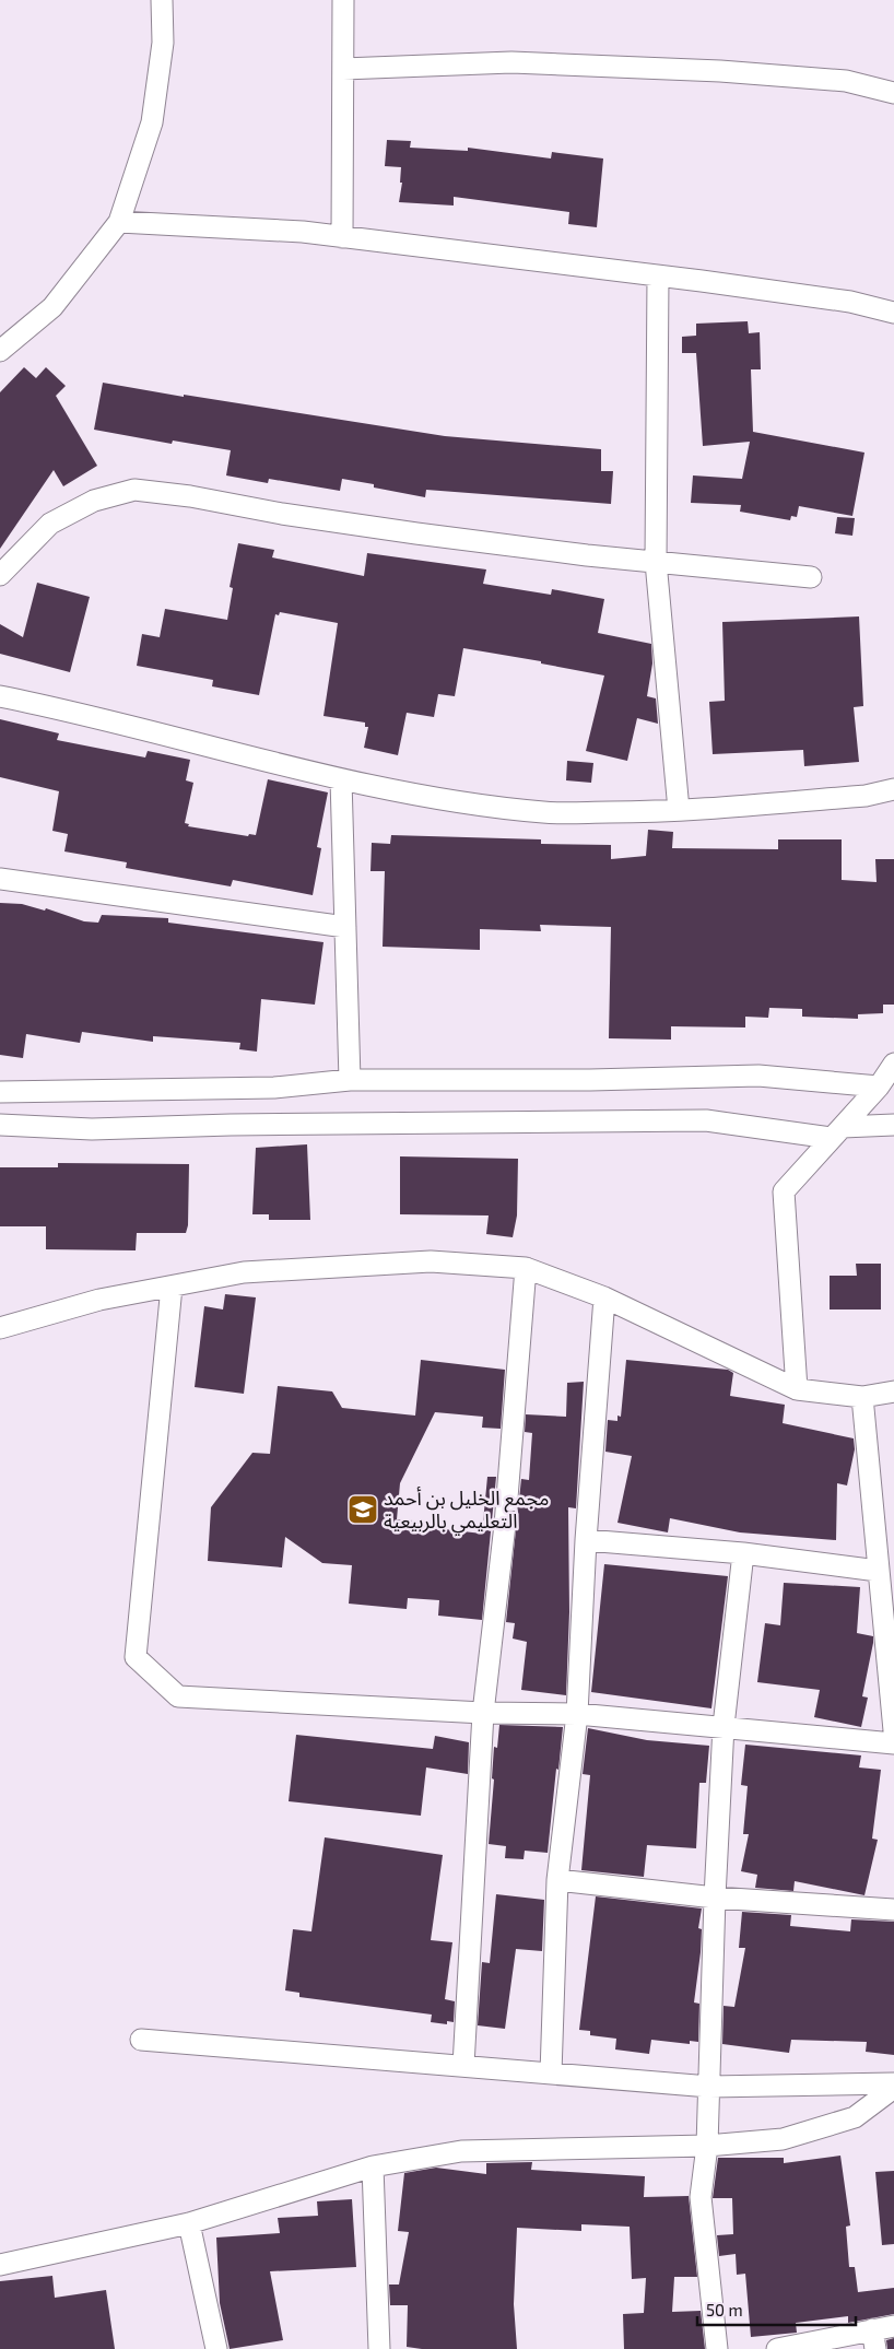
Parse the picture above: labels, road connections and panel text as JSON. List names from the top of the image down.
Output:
{
  "places": {
    "school or university": ["مجمع الخليل بن أحمد التعليمي بالربيعية"]
  },
  "scale_bar": "50 m"
}
